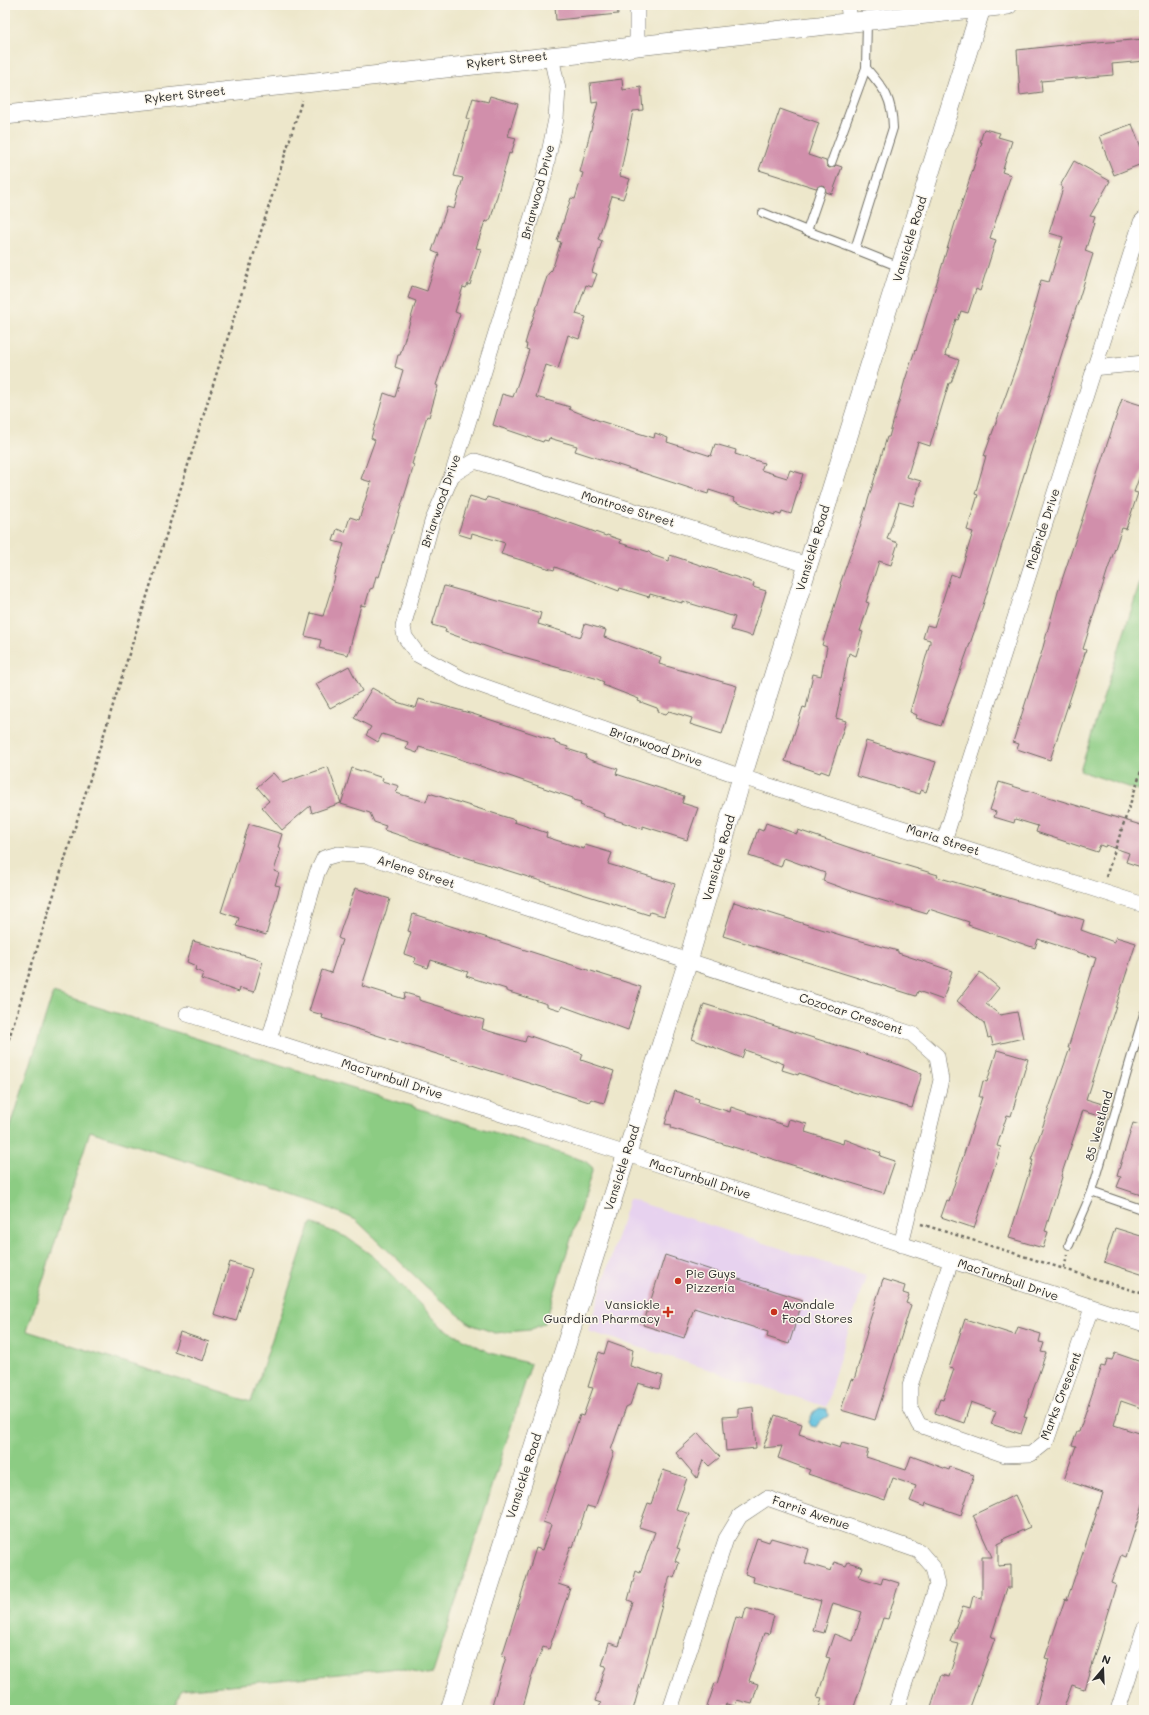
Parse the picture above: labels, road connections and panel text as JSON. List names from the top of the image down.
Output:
{
  "streets": {
    "street": [
      "Rykert Street",
      "Briarwood Drive",
      "Vansickle Road",
      "Montrose Street",
      "McBride Drive",
      "Maria Street",
      "Arlene Street",
      "Cozocar Crescent",
      "MacTurnbull Drive",
      "Marks Crescent",
      "Farris Avenue"
    ],
    "lane": ["85 Westland"]
  },
  "crossings": [
    ["Rykert Street", "Briarwood Drive"],
    ["Rykert Street", "Vansickle Road"],
    ["Briarwood Drive", "Vansickle Road"],
    ["Briarwood Drive", "Montrose Street"],
    ["Briarwood Drive", "Maria Street"],
    ["Vansickle Road", "Montrose Street"],
    ["Vansickle Road", "Maria Street"],
    ["Vansickle Road", "Arlene Street"],
    ["Vansickle Road", "Cozocar Crescent"],
    ["Vansickle Road", "MacTurnbull Drive"],
    ["McBride Drive", "Maria Street"],
    ["Arlene Street", "Cozocar Crescent"],
    ["Arlene Street", "MacTurnbull Drive"],
    ["Cozocar Crescent", "MacTurnbull Drive"],
    ["MacTurnbull Drive", "Marks Crescent"]
  ],
  "places": {
    "other": ["Pie Guys Pizzeria", "Avondale Food Stores"],
    "health": ["Vansickle Guardian Pharmacy"]
  },
  "north": "top"
}
